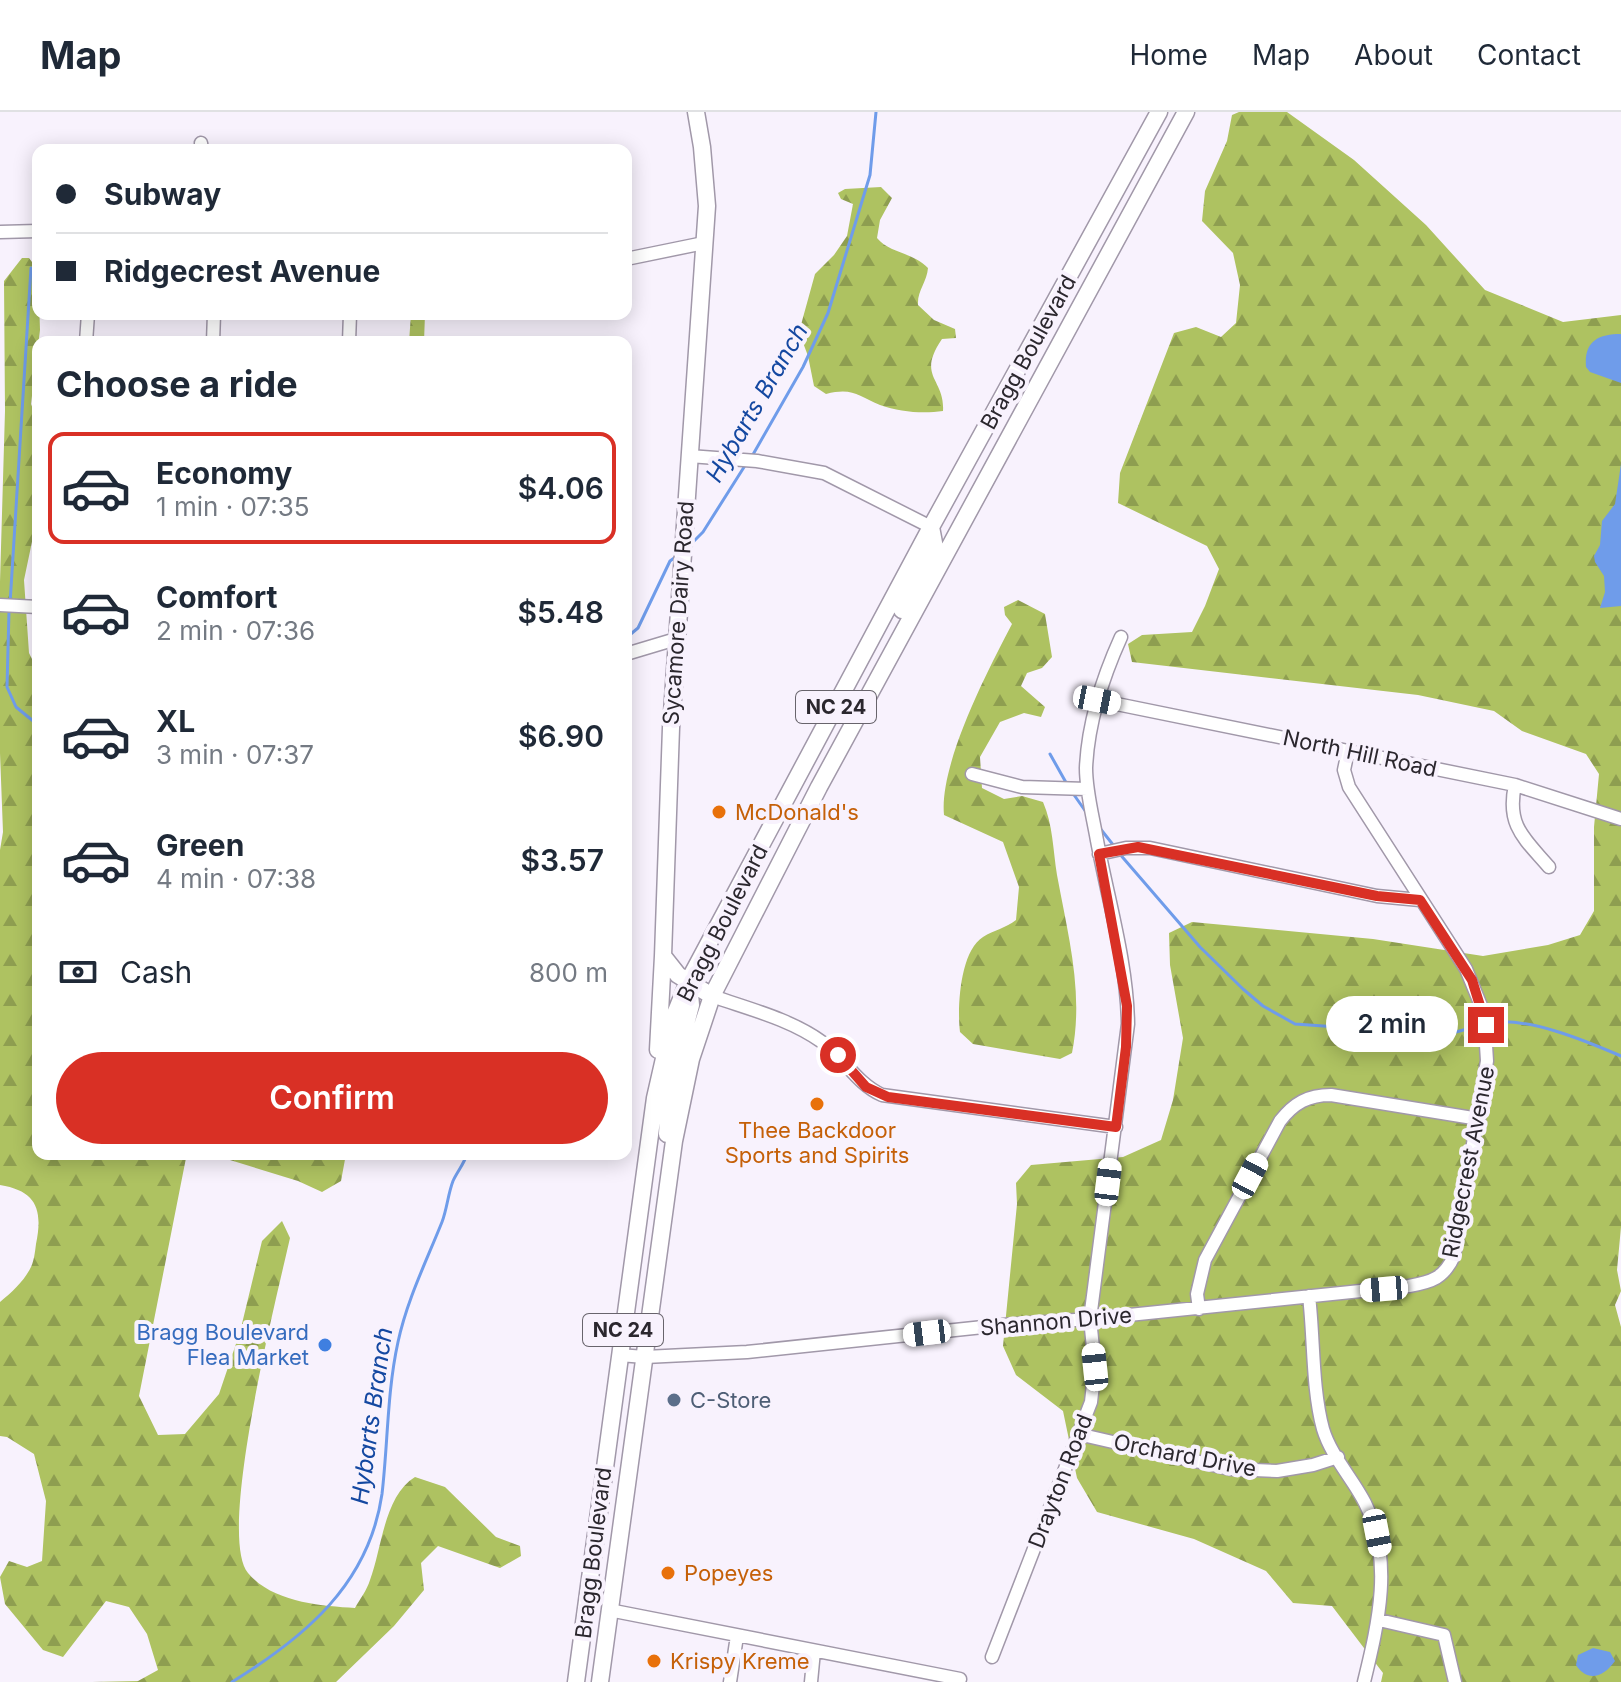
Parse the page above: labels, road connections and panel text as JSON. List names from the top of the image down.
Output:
{
  "streets": {
    "main road": ["Bragg Boulevard", "Sycamore Dairy Road", "NC 24"],
    "street": [
      "North Hill Road",
      "Ridgecrest Avenue",
      "Shannon Drive",
      "Orchard Drive",
      "Drayton Road"
    ]
  },
  "crossings": [
    ["Bragg Boulevard", "Sycamore Dairy Road"],
    ["Bragg Boulevard", "Shannon Drive"],
    ["North Hill Road", "Ridgecrest Avenue"],
    ["North Hill Road", "Drayton Road"],
    ["Ridgecrest Avenue", "Shannon Drive"],
    ["Shannon Drive", "Drayton Road"],
    ["Orchard Drive", "Drayton Road"]
  ],
  "water": ["Hybarts Branch"],
  "places": [
    "McDonald's",
    "Thee Backdoor Sports and Spirits",
    "Bragg Boulevard Flea Market",
    "C-Store",
    "Popeyes",
    "Krispy Kreme"
  ],
  "page": {
    "header": "Map",
    "nav": [
      "Home",
      "Map",
      "About",
      "Contact"
    ],
    "banner": ["Subway", "Ridgecrest Avenue"],
    "heading": "Choose a ride",
    "list": [
      {
        "name": "Economy",
        "note": "1 min · 07:35",
        "value": "$4.06"
      },
      {
        "name": "Comfort",
        "note": "2 min · 07:36",
        "value": "$5.48"
      },
      {
        "name": "XL",
        "note": "3 min · 07:37",
        "value": "$6.90"
      },
      {
        "name": "Green",
        "note": "4 min · 07:38",
        "value": "$3.57"
      }
    ],
    "pay": ["Cash", "800 m"],
    "bubble": "2 min",
    "buttons": "Confirm"
  }
}
